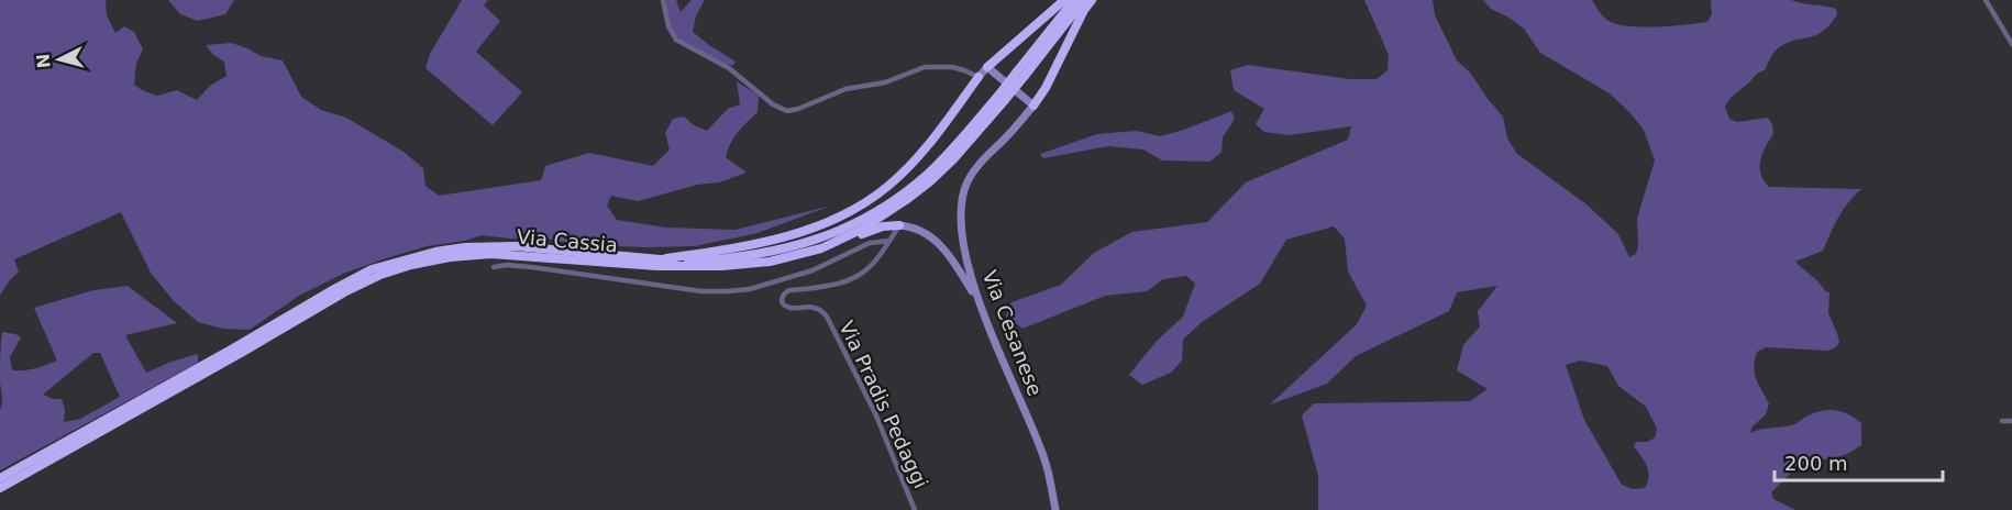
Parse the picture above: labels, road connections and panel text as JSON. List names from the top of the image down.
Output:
{
  "streets": {
    "highway": ["Via Cassia"],
    "street": ["Via Cesanese", "Via Pradis Pedaggi"]
  },
  "scale_bar": "200 m",
  "north": "left"
}
